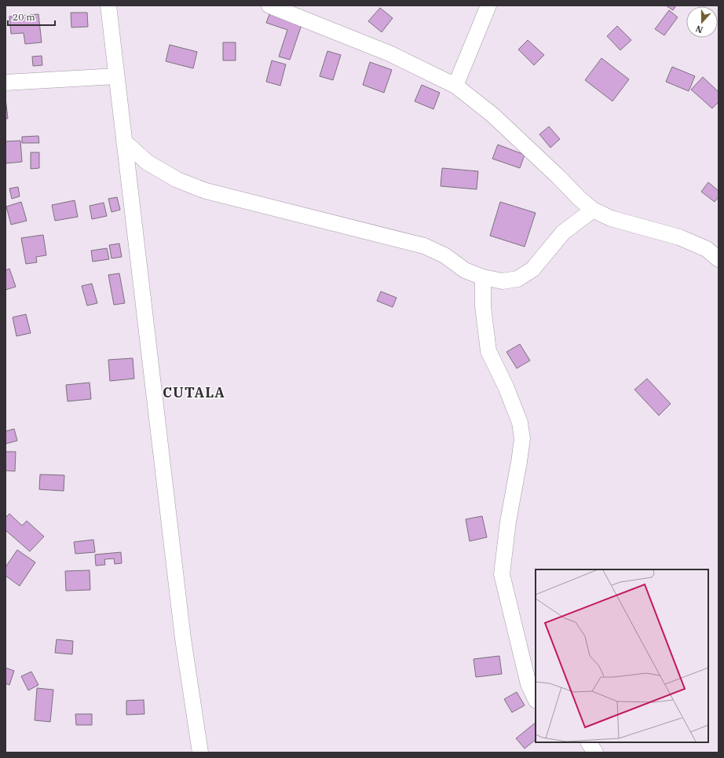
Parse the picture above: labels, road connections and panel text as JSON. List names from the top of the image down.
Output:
{
  "districts": ["CUTALA"],
  "scale_bar": "20 m",
  "north": "bottom"
}
